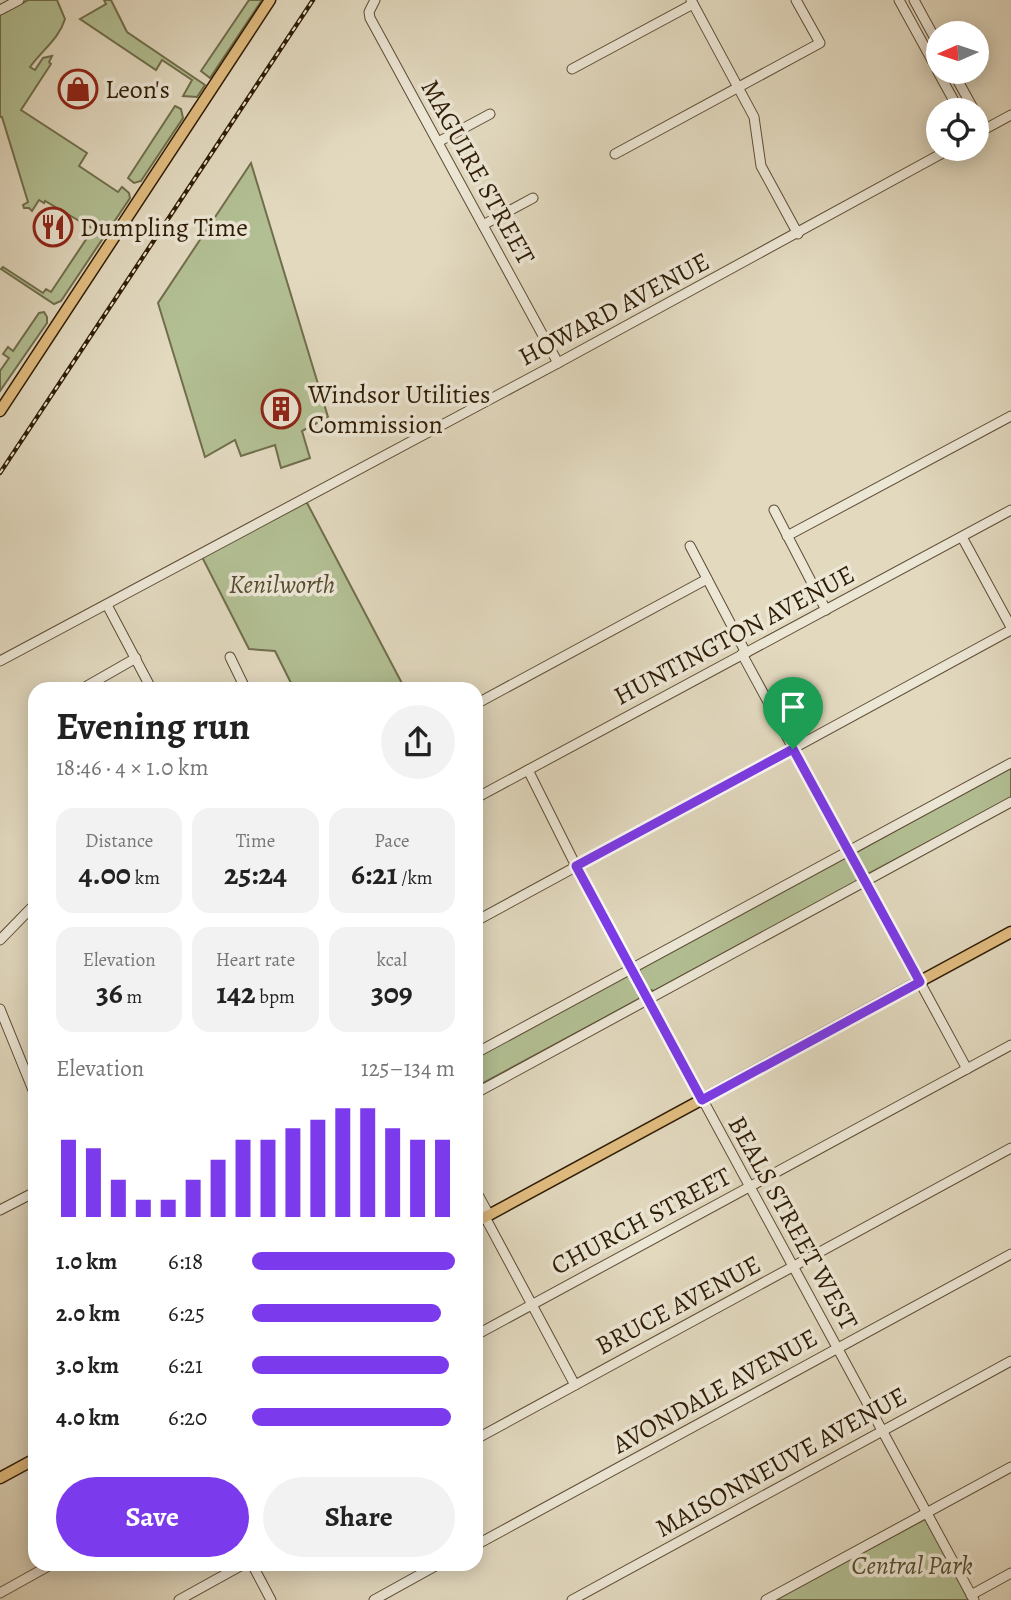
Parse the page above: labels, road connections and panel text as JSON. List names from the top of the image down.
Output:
{
  "streets": {
    "street": [
      "MAGUIRE STREET",
      "HOWARD AVENUE",
      "HUNTINGTON AVENUE",
      "CHURCH STREET",
      "BEALS STREET WEST",
      "BRUCE AVENUE",
      "AVONDALE AVENUE",
      "MAISONNEUVE AVENUE"
    ]
  },
  "crossings": [
    ["MAGUIRE STREET", "HOWARD AVENUE"],
    ["HUNTINGTON AVENUE", "BEALS STREET WEST"],
    ["CHURCH STREET", "BEALS STREET WEST"],
    ["BEALS STREET WEST", "BRUCE AVENUE"],
    ["BEALS STREET WEST", "AVONDALE AVENUE"],
    ["BEALS STREET WEST", "MAISONNEUVE AVENUE"]
  ],
  "parks": ["Kenilworth", "Central Park"],
  "places": {
    "shop": ["Leon's"],
    "restaurant": ["Dumpling Time"],
    "building": ["Windsor Utilities Commission"]
  },
  "north": "left",
  "page": {
    "heading": ["Evening run", "18:46 · 4 × 1.0 km"],
    "stats": [
      ["Distance", "4.00 km"],
      ["Time", "25:24"],
      ["Pace", "6:21 /km"],
      ["Elevation", "36 m"],
      ["Heart rate", "142 bpm"],
      ["kcal", "309"]
    ],
    "chart": ["Elevation", "125–134 m"],
    "list": [
      {
        "name": "1.0 km",
        "note": "6:18"
      },
      {
        "name": "2.0 km",
        "note": "6:25"
      },
      {
        "name": "3.0 km",
        "note": "6:21"
      },
      {
        "name": "4.0 km",
        "note": "6:20"
      }
    ],
    "buttons": ["Save", "Share"]
  }
}
